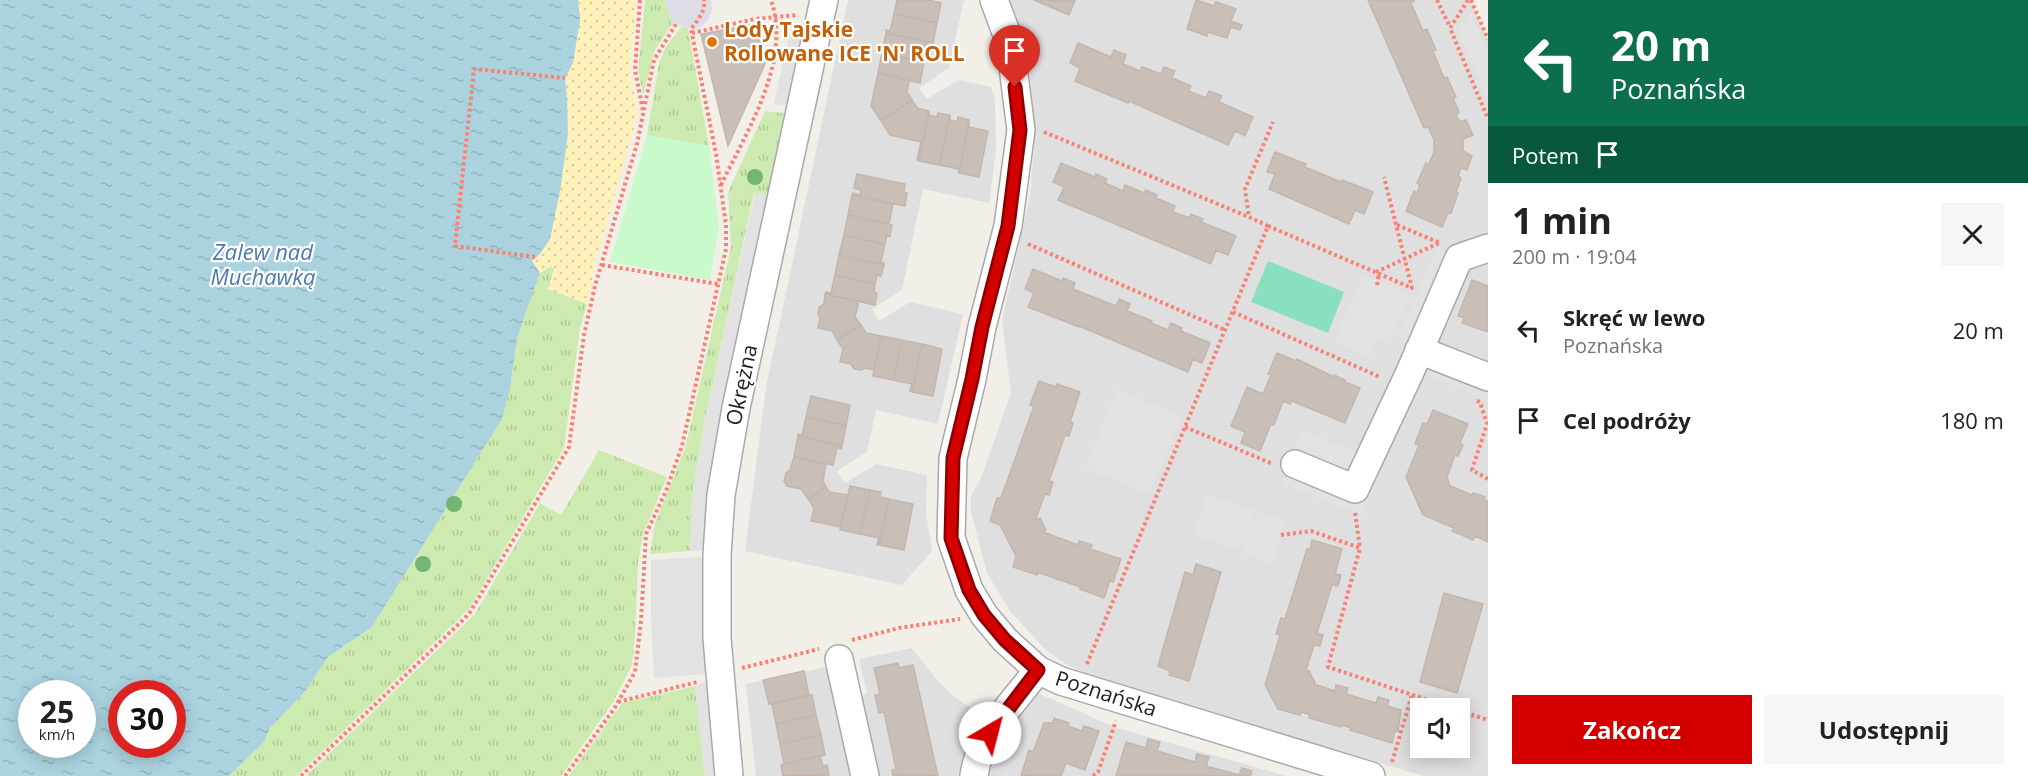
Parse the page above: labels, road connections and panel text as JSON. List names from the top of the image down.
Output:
{
  "streets": {
    "street": ["Okrężna", "Poznańska"]
  },
  "water": ["Zalew nad Muchawką"],
  "places": ["Lody Tajskie Rollowane ICE 'N' ROLL"],
  "page": {
    "turn": ["20 m", "Poznańska"],
    "then": "Potem",
    "heading": ["1 min", "200 m · 19:04"],
    "list": [
      {
        "name": "Skręć w lewo",
        "note": "Poznańska",
        "value": "20 m"
      },
      {
        "name": "Cel podróży",
        "value": "180 m"
      }
    ],
    "speed": "25 km/h",
    "limit": "30",
    "buttons": ["Zakończ", "Udostępnij"]
  }
}
